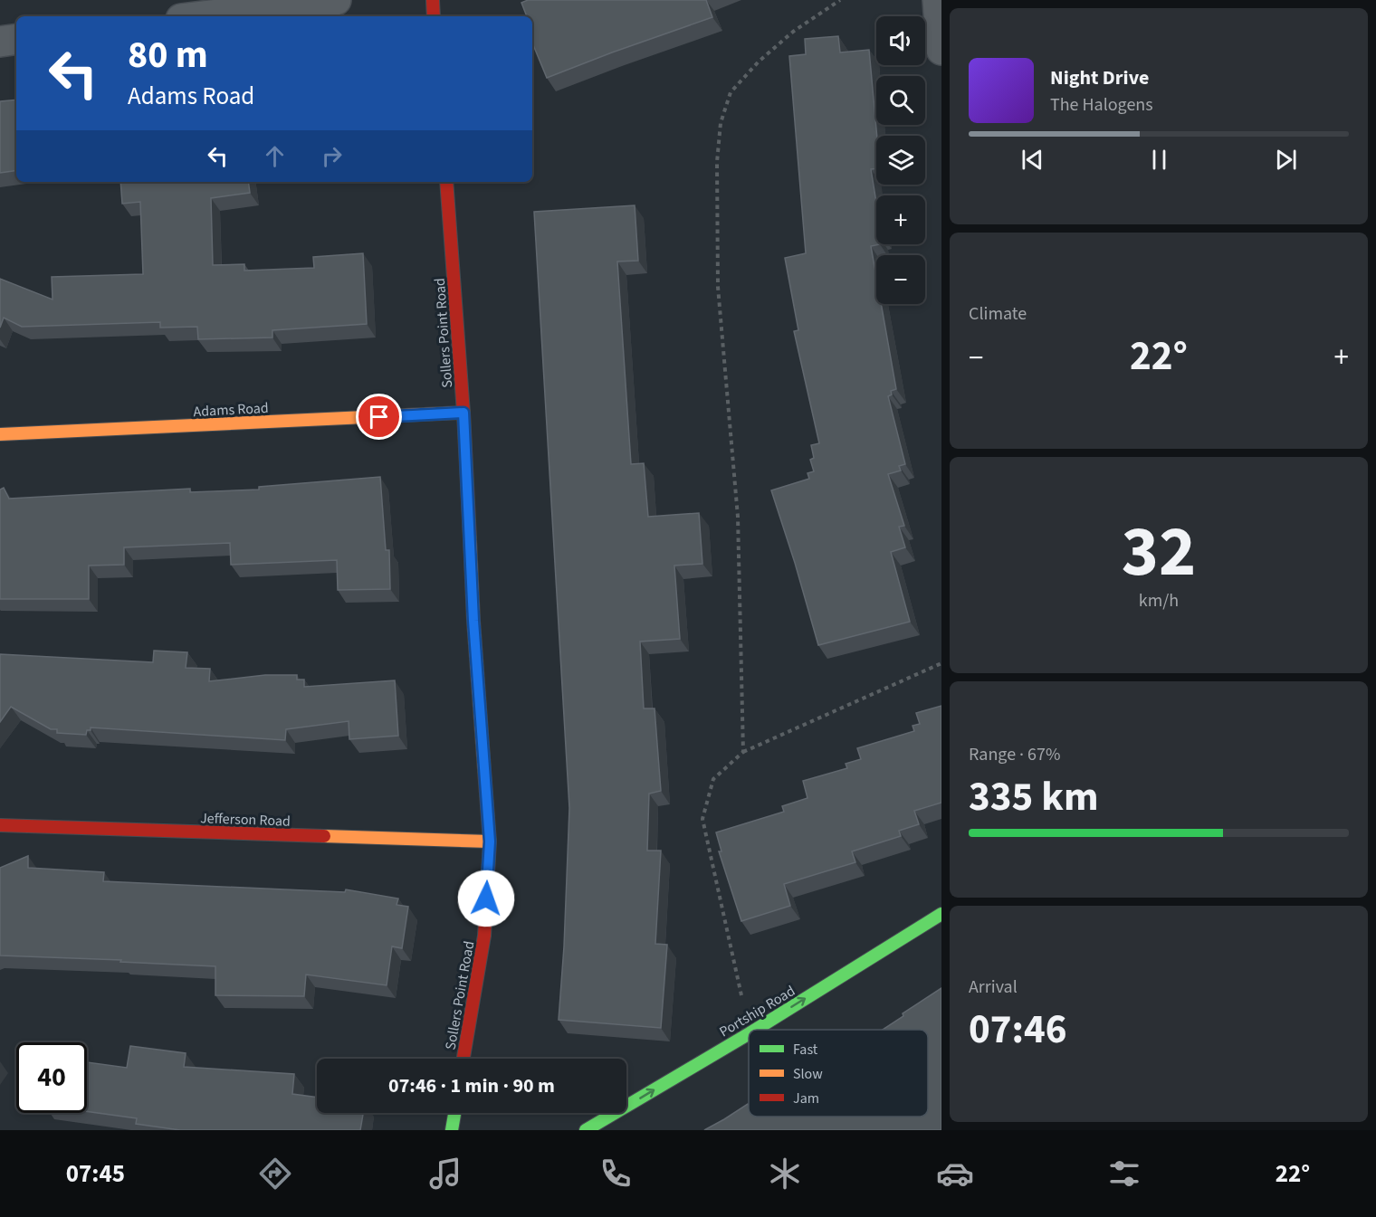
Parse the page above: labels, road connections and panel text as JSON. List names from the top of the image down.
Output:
{
  "streets": {
    "street": [
      "Sollers Point Road",
      "Adams Road",
      "Jefferson Road",
      "Portship Road"
    ]
  },
  "crossings": [
    ["Sollers Point Road", "Adams Road"],
    ["Sollers Point Road", "Jefferson Road"]
  ],
  "one_way": ["Portship Road"],
  "legend": ["Fast", "Slow", "Jam"],
  "page": {
    "map_buttons": ["+", "−"],
    "turn": ["80 m", "Adams Road"],
    "song": ["Night Drive", "The Halogens"],
    "tile": [
      "Climate",
      ["32", "km/h"],
      ["Range · 67%", "335 km"],
      ["Arrival", "07:46"]
    ],
    "heat": ["−", "22°", "+"],
    "limit": "40",
    "trip": "07:46 · 1 min · 90 m",
    "tabs": ["07:45", "22°"]
  }
}
